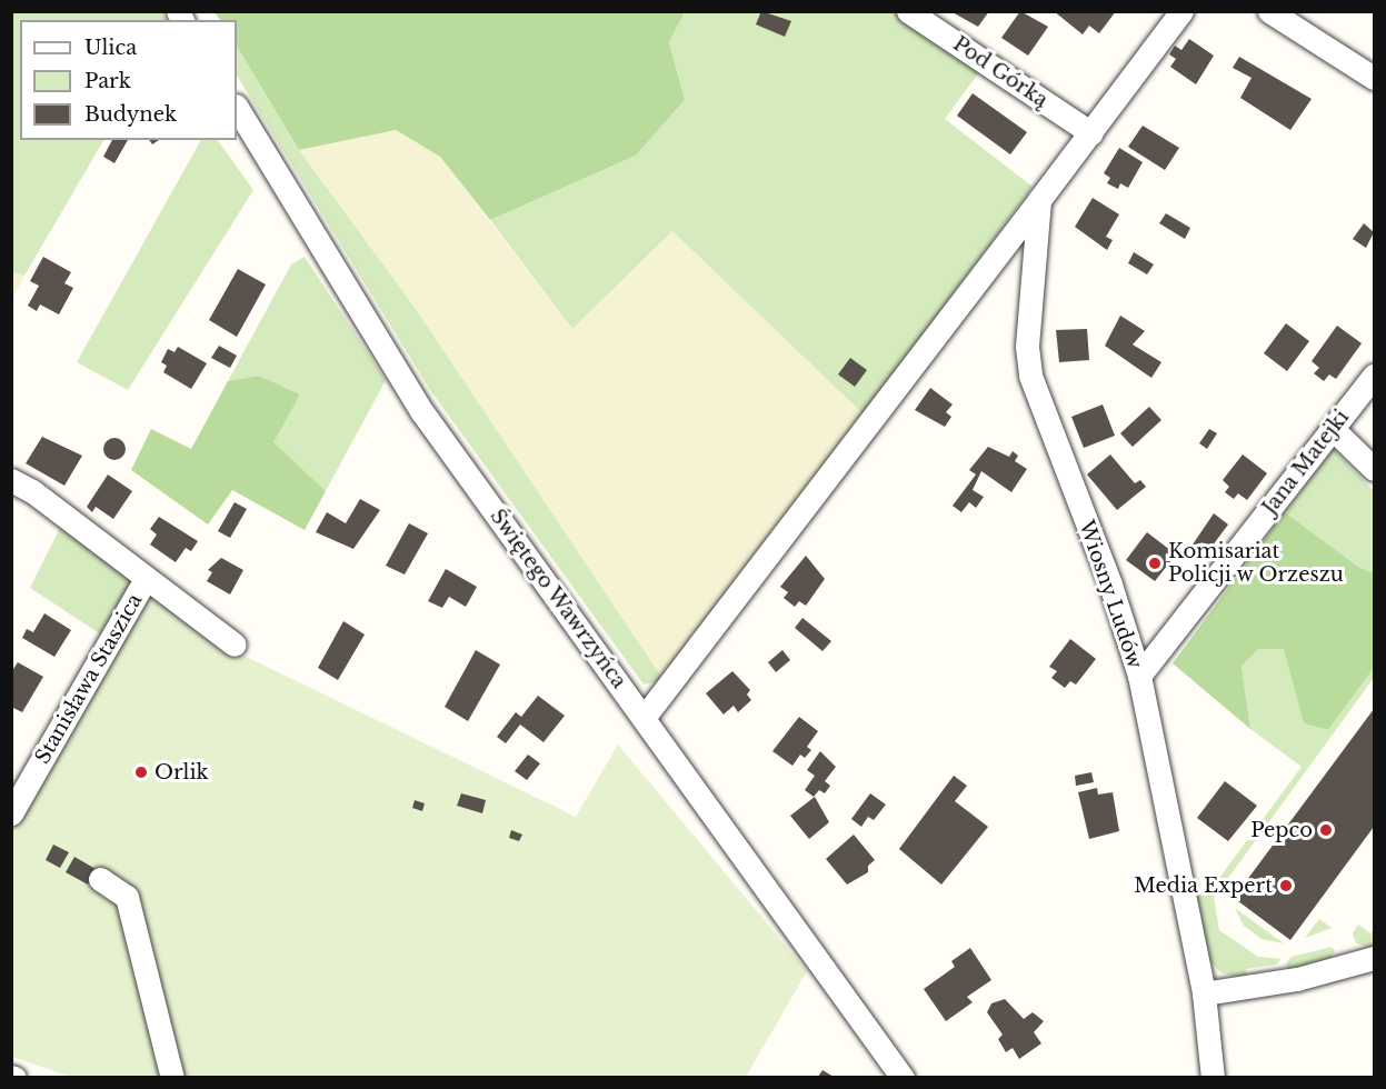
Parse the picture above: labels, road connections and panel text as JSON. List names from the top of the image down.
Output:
{
  "streets": {
    "street": [
      "Pod Górką",
      "Jana Matejki",
      "Wiosny Ludów",
      "Świętego Wawrzyńca",
      "Stanisława Staszica"
    ]
  },
  "crossings": [
    ["Jana Matejki", "Wiosny Ludów"]
  ],
  "places": [
    "Komisariat Policji w Orzeszu",
    "Orlik",
    "Pepco",
    "Media Expert"
  ],
  "legend": ["Ulica", "Park", "Budynek"]
}
